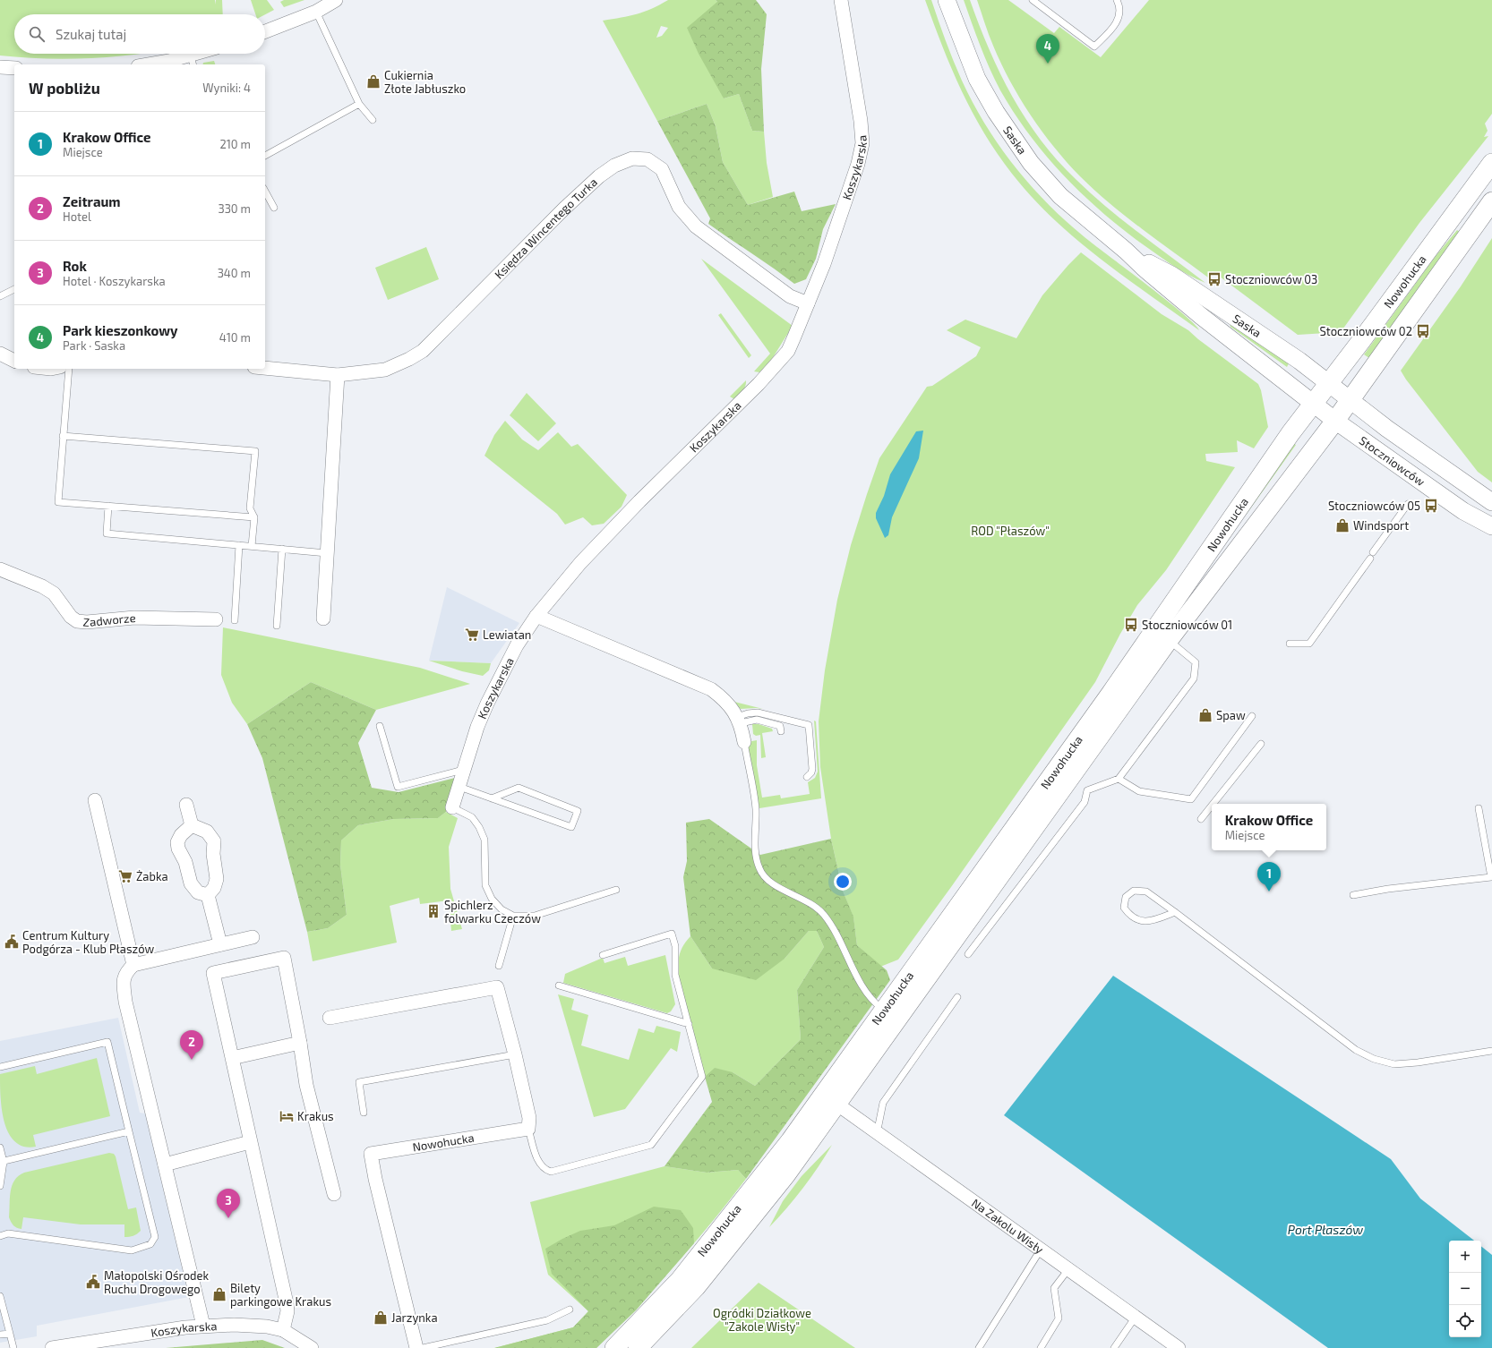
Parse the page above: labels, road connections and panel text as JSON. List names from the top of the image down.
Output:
{
  "streets": {
    "main road": ["Nowohucka"],
    "street": [
      "Saska",
      "Koszykarska",
      "Księdza Wincentego Turka",
      "Stoczniowców",
      "Zadworze",
      "Na Zakolu Wisły"
    ]
  },
  "crossings": [
    ["Saska", "Nowohucka"],
    ["Saska", "Stoczniowców"],
    ["Koszykarska", "Księdza Wincentego Turka"],
    ["Nowohucka", "Stoczniowców"],
    ["Nowohucka", "Na Zakolu Wisły"]
  ],
  "water": ["Port Płaszów"],
  "parks": ["ROD \"Płaszów\"", "Ogródki Działkowe \"Zakole Wisły\""],
  "places": {
    "shop": [
      "Cukiernia Złote Jabłuszko",
      "Windsport",
      "Spaw",
      "Bilety parkingowe Krakus",
      "Jarzynka"
    ],
    "bus stop": [
      "Stoczniowców 03",
      "Stoczniowców 02",
      "Stoczniowców 05",
      "Stoczniowców 01"
    ],
    "supermarket": ["Lewiatan", "Żabka"],
    "building": ["Spichlerz folwarku Czeczów"],
    "public building": ["Centrum Kultury Podgórza - Klub Płaszów", "Małopolski Ośrodek Ruchu Drogowego"],
    "hotel": ["Krakus"]
  },
  "page": {
    "search": "Szukaj tutaj",
    "pins": [
      "4",
      "1",
      "2",
      "3"
    ],
    "heading": ["W pobliżu", "Wyniki: 4"],
    "list": [
      {
        "mark": "1",
        "name": "Krakow Office",
        "note": "Miejsce",
        "value": "210 m"
      },
      {
        "mark": "2",
        "name": "Zeitraum",
        "note": "Hotel",
        "value": "330 m"
      },
      {
        "mark": "3",
        "name": "Rok",
        "note": "Hotel · Koszykarska",
        "value": "340 m"
      },
      {
        "mark": "4",
        "name": "Park kieszonkowy",
        "note": "Park · Saska",
        "value": "410 m"
      }
    ],
    "popup": ["Krakow Office", "Miejsce"],
    "map_buttons": ["+", "−"]
  }
}
